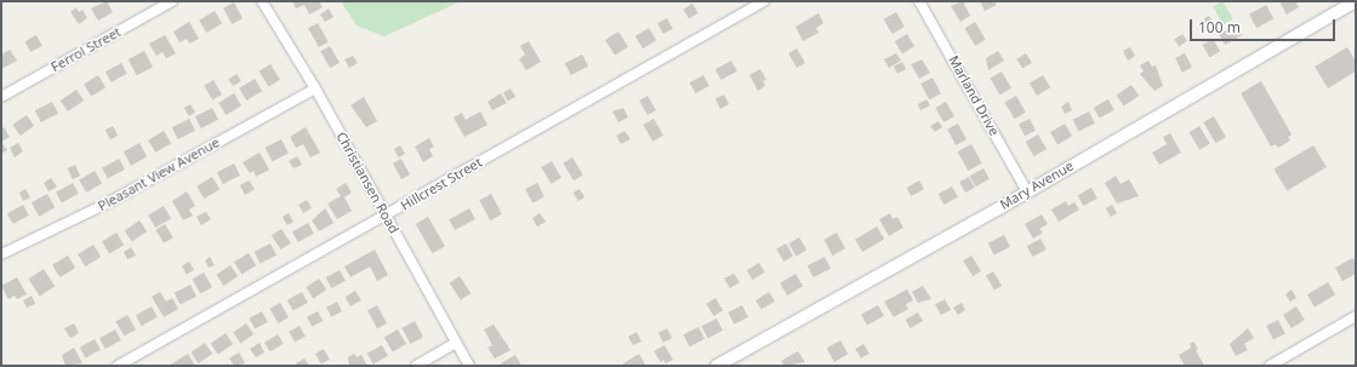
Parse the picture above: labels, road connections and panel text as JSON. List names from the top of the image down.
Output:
{
  "streets": {
    "street": [
      "Ferrol Street",
      "Marland Drive",
      "Pleasant View Avenue",
      "Christiansen Road",
      "Hillcrest Street",
      "Mary Avenue"
    ]
  },
  "crossings": [
    ["Marland Drive", "Mary Avenue"],
    ["Pleasant View Avenue", "Christiansen Road"],
    ["Christiansen Road", "Hillcrest Street"]
  ],
  "scale_bar": "100 m"
}
